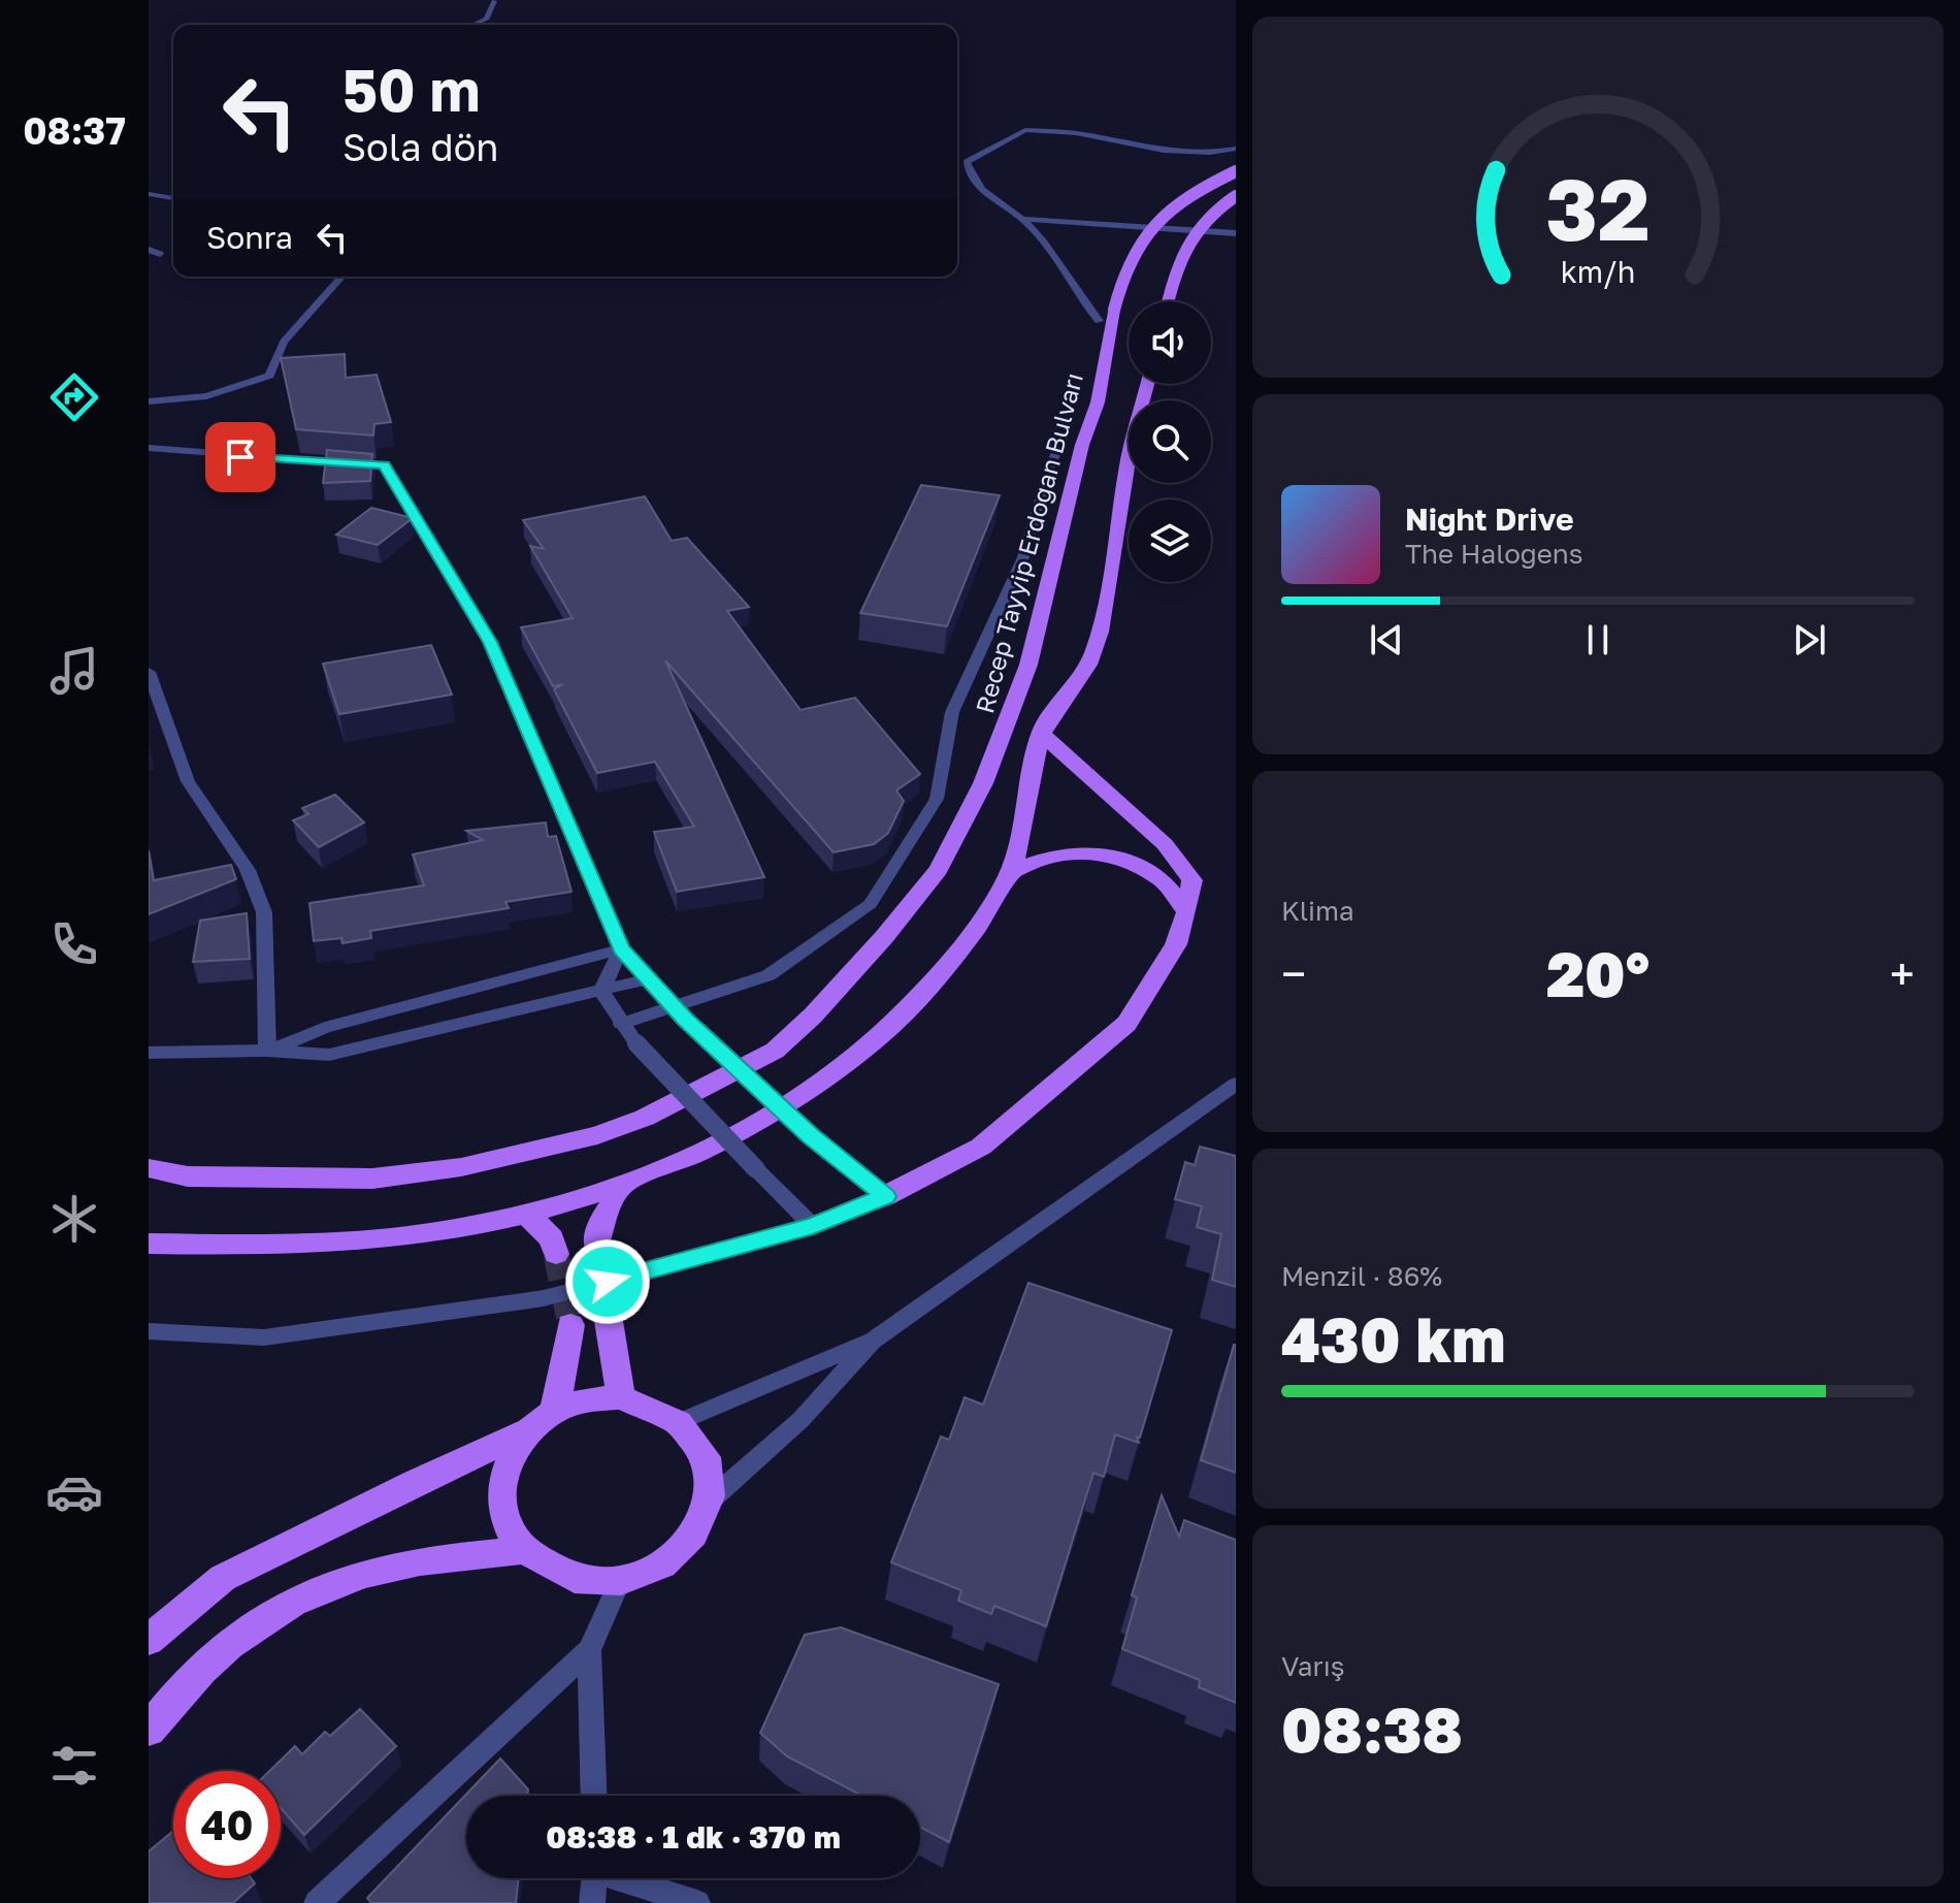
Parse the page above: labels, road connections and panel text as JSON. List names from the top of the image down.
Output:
{
  "streets": {
    "main road": ["Recep Tayyip Erdoğan Bulvarı"]
  },
  "page": {
    "tabs": "08:37",
    "turn": ["50 m", "Sola dön"],
    "then": "Sonra",
    "song": ["Night Drive", "The Halogens"],
    "tile": [
      "Klima",
      ["Menzil · 86%", "430 km"],
      ["Varış", "08:38"]
    ],
    "heat": ["−", "20°", "+"],
    "limit": "40",
    "trip": "08:38 · 1 dk · 370 m",
    "gauge": ["32", "km/h"]
  }
}
